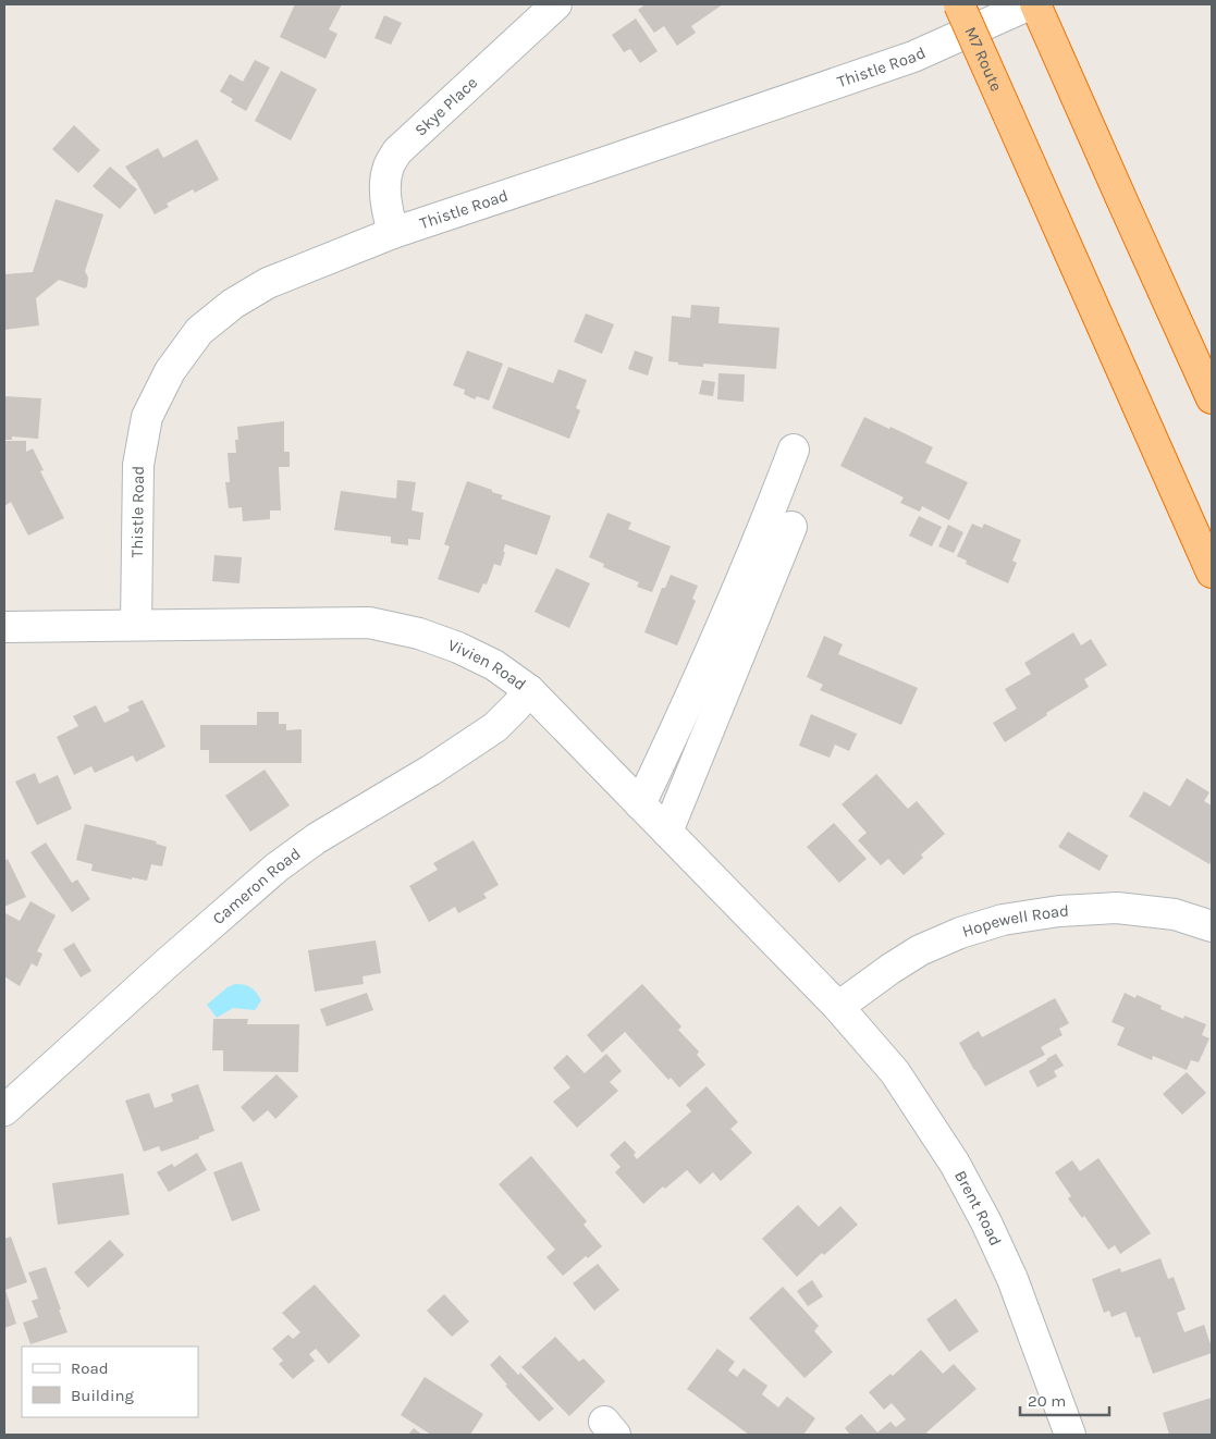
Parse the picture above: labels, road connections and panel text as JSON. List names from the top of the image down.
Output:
{
  "streets": {
    "highway": ["M7 Route"],
    "street": [
      "Thistle Road",
      "Skye Place",
      "Vivien Road",
      "Cameron Road",
      "Hopewell Road",
      "Brent Road"
    ]
  },
  "crossings": [
    ["Thistle Road", "Skye Place"],
    ["Thistle Road", "Vivien Road"],
    ["Vivien Road", "Cameron Road"],
    ["Vivien Road", "Hopewell Road"],
    ["Vivien Road", "Brent Road"],
    ["Hopewell Road", "Brent Road"]
  ],
  "legend": ["Road", "Building"],
  "scale_bar": "20 m"
}
